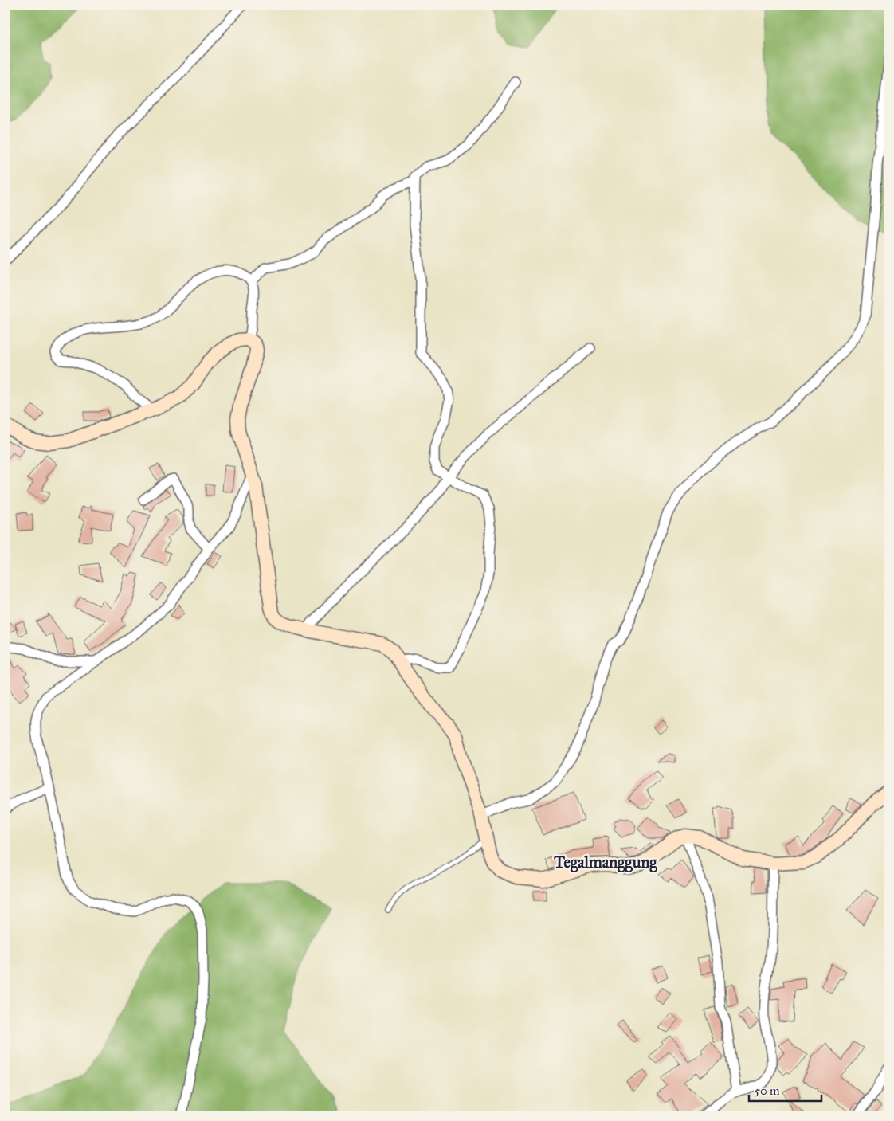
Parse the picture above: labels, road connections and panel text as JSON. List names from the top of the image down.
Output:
{
  "districts": ["Tegalmanggung"],
  "scale_bar": "50 m"
}
